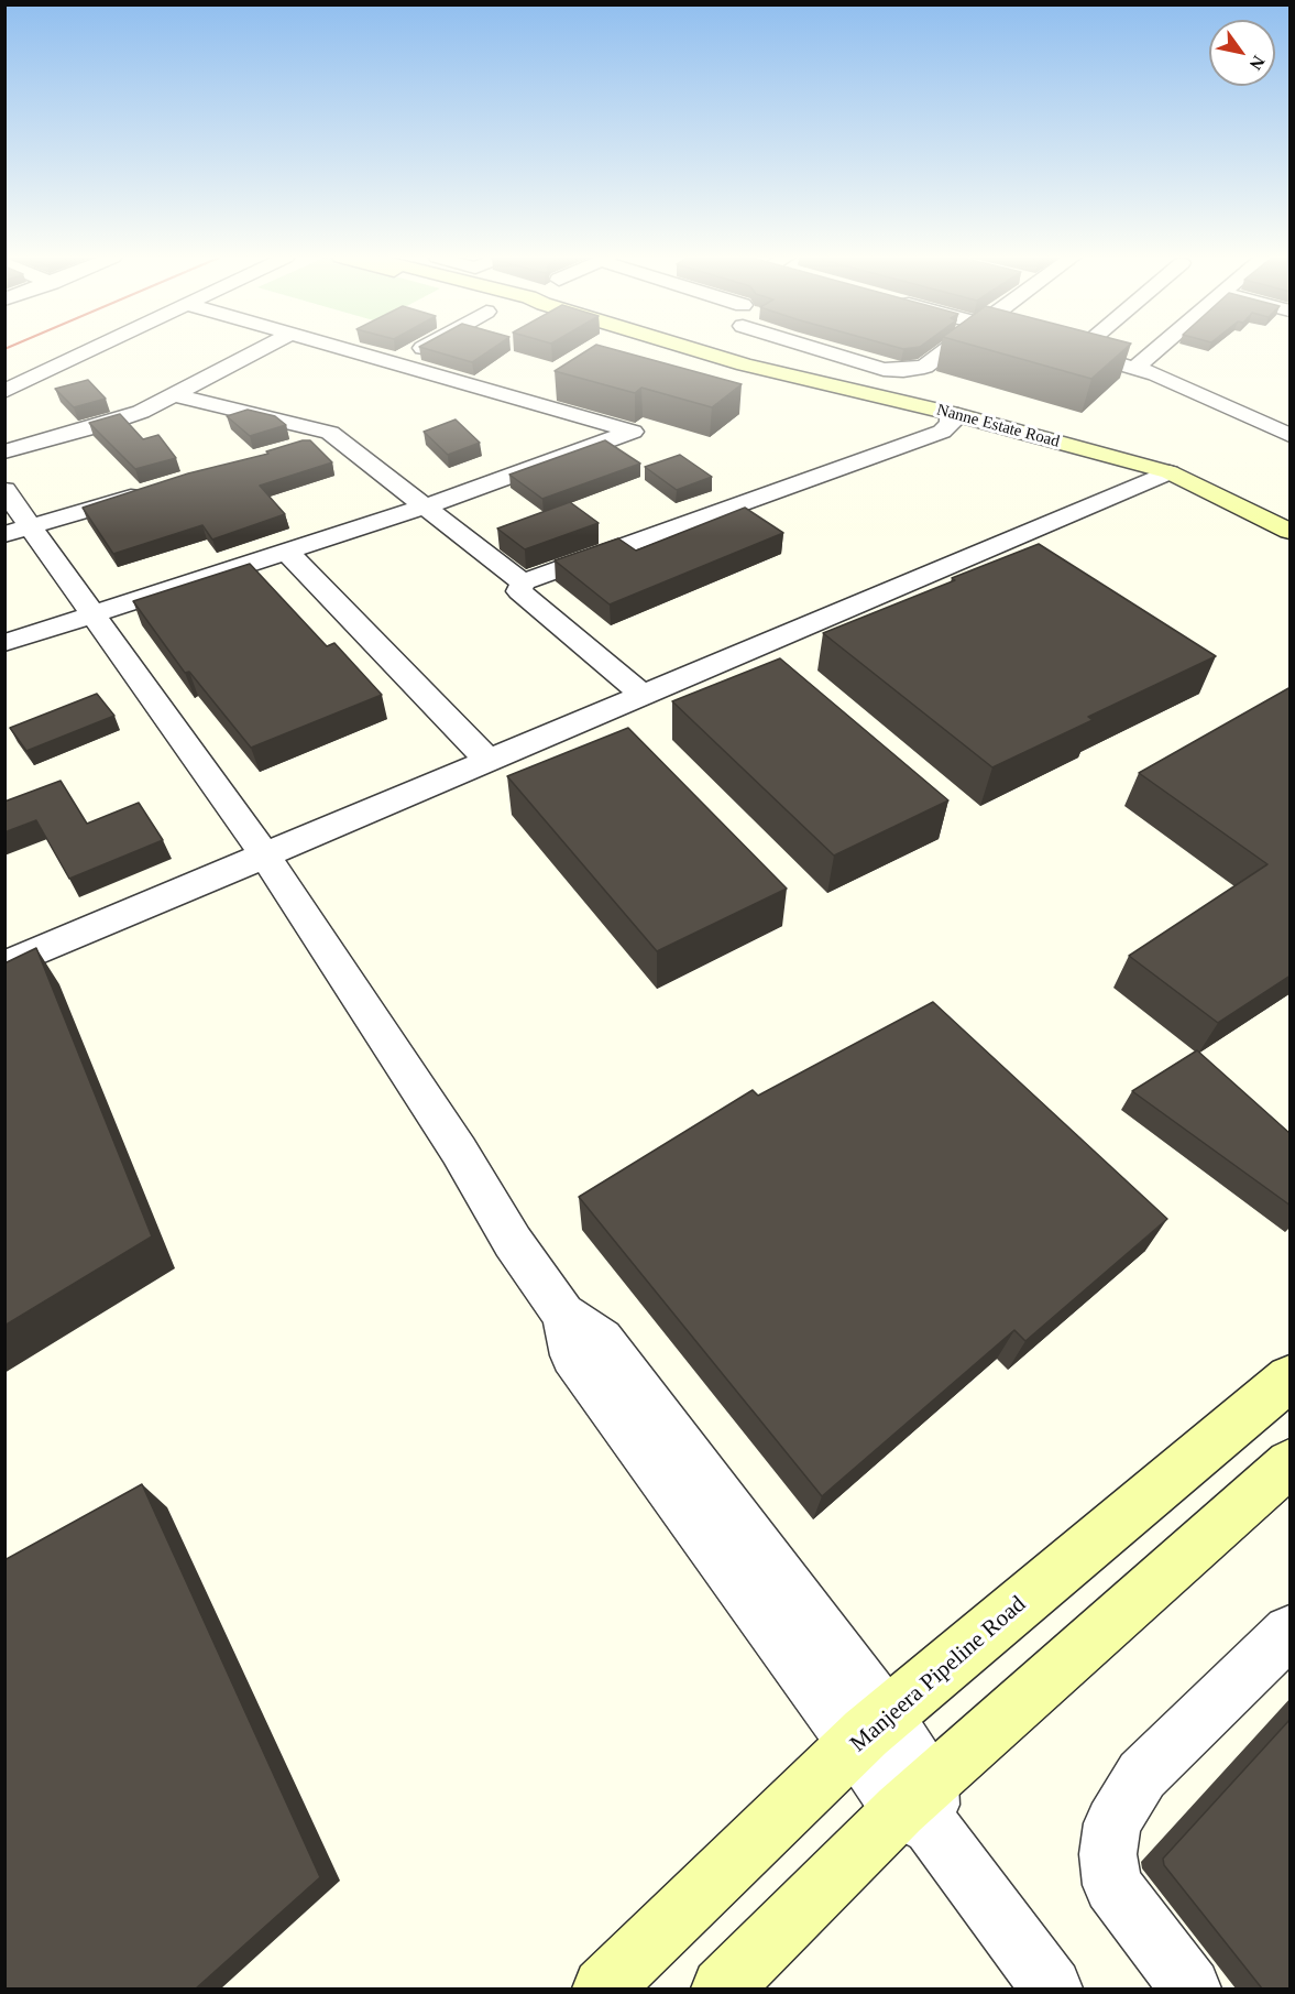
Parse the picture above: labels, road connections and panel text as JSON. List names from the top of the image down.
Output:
{
  "streets": {
    "street": ["Nanne Estate Road", "Manjeera Pipeline Road"]
  },
  "north": "bottom right"
}
